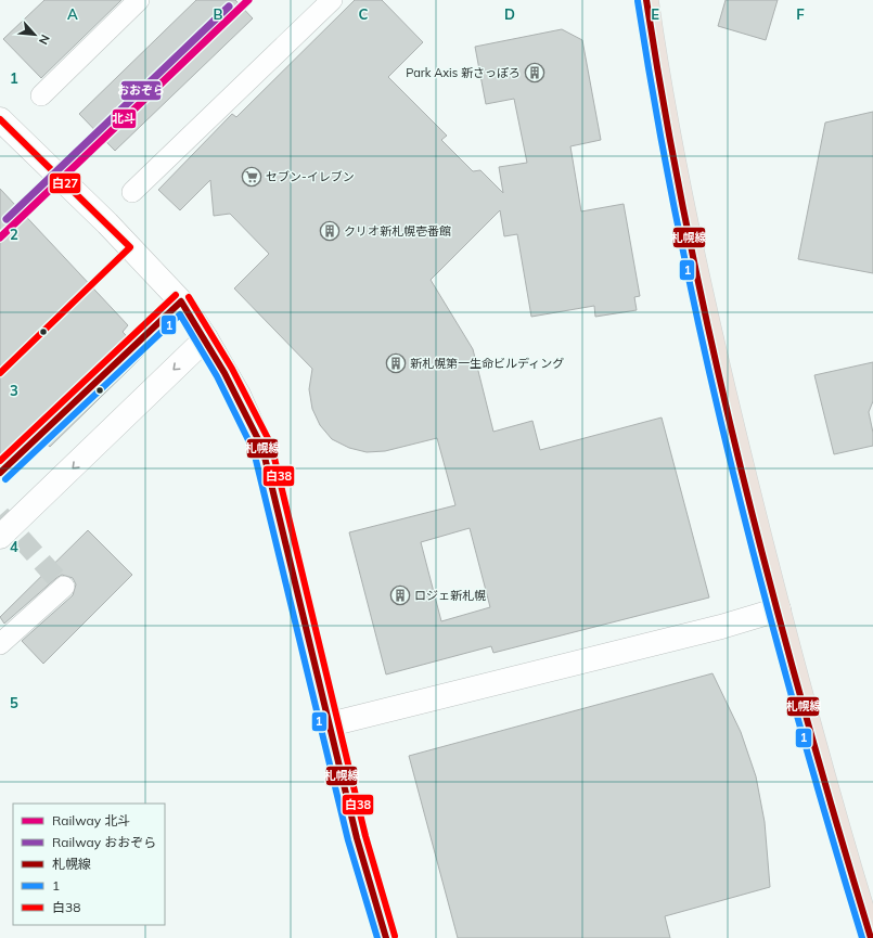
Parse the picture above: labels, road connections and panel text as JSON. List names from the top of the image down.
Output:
{
  "places": {
    "building": [
      "Park Axis 新さっぽろ",
      "クリオ新札幌壱番館",
      "新札幌第一生命ビルディング",
      "ロジェ新札幌"
    ],
    "supermarket": ["セブン-イレブン"]
  },
  "lines": [
    "rail line 北斗",
    "transit line 札幌線",
    "transit line 1",
    "rail line おおぞら",
    "transit line 白27",
    "transit line 白38"
  ],
  "legend": [
    "Railway 北斗",
    "Railway おおぞら",
    "札幌線",
    "1",
    "白38"
  ],
  "north": "bottom right",
  "grid": {
    "columns": [
      "A",
      "B",
      "C",
      "D",
      "E",
      "F"
    ],
    "rows": [
      "1",
      "2",
      "3",
      "4",
      "5"
    ]
  }
}
